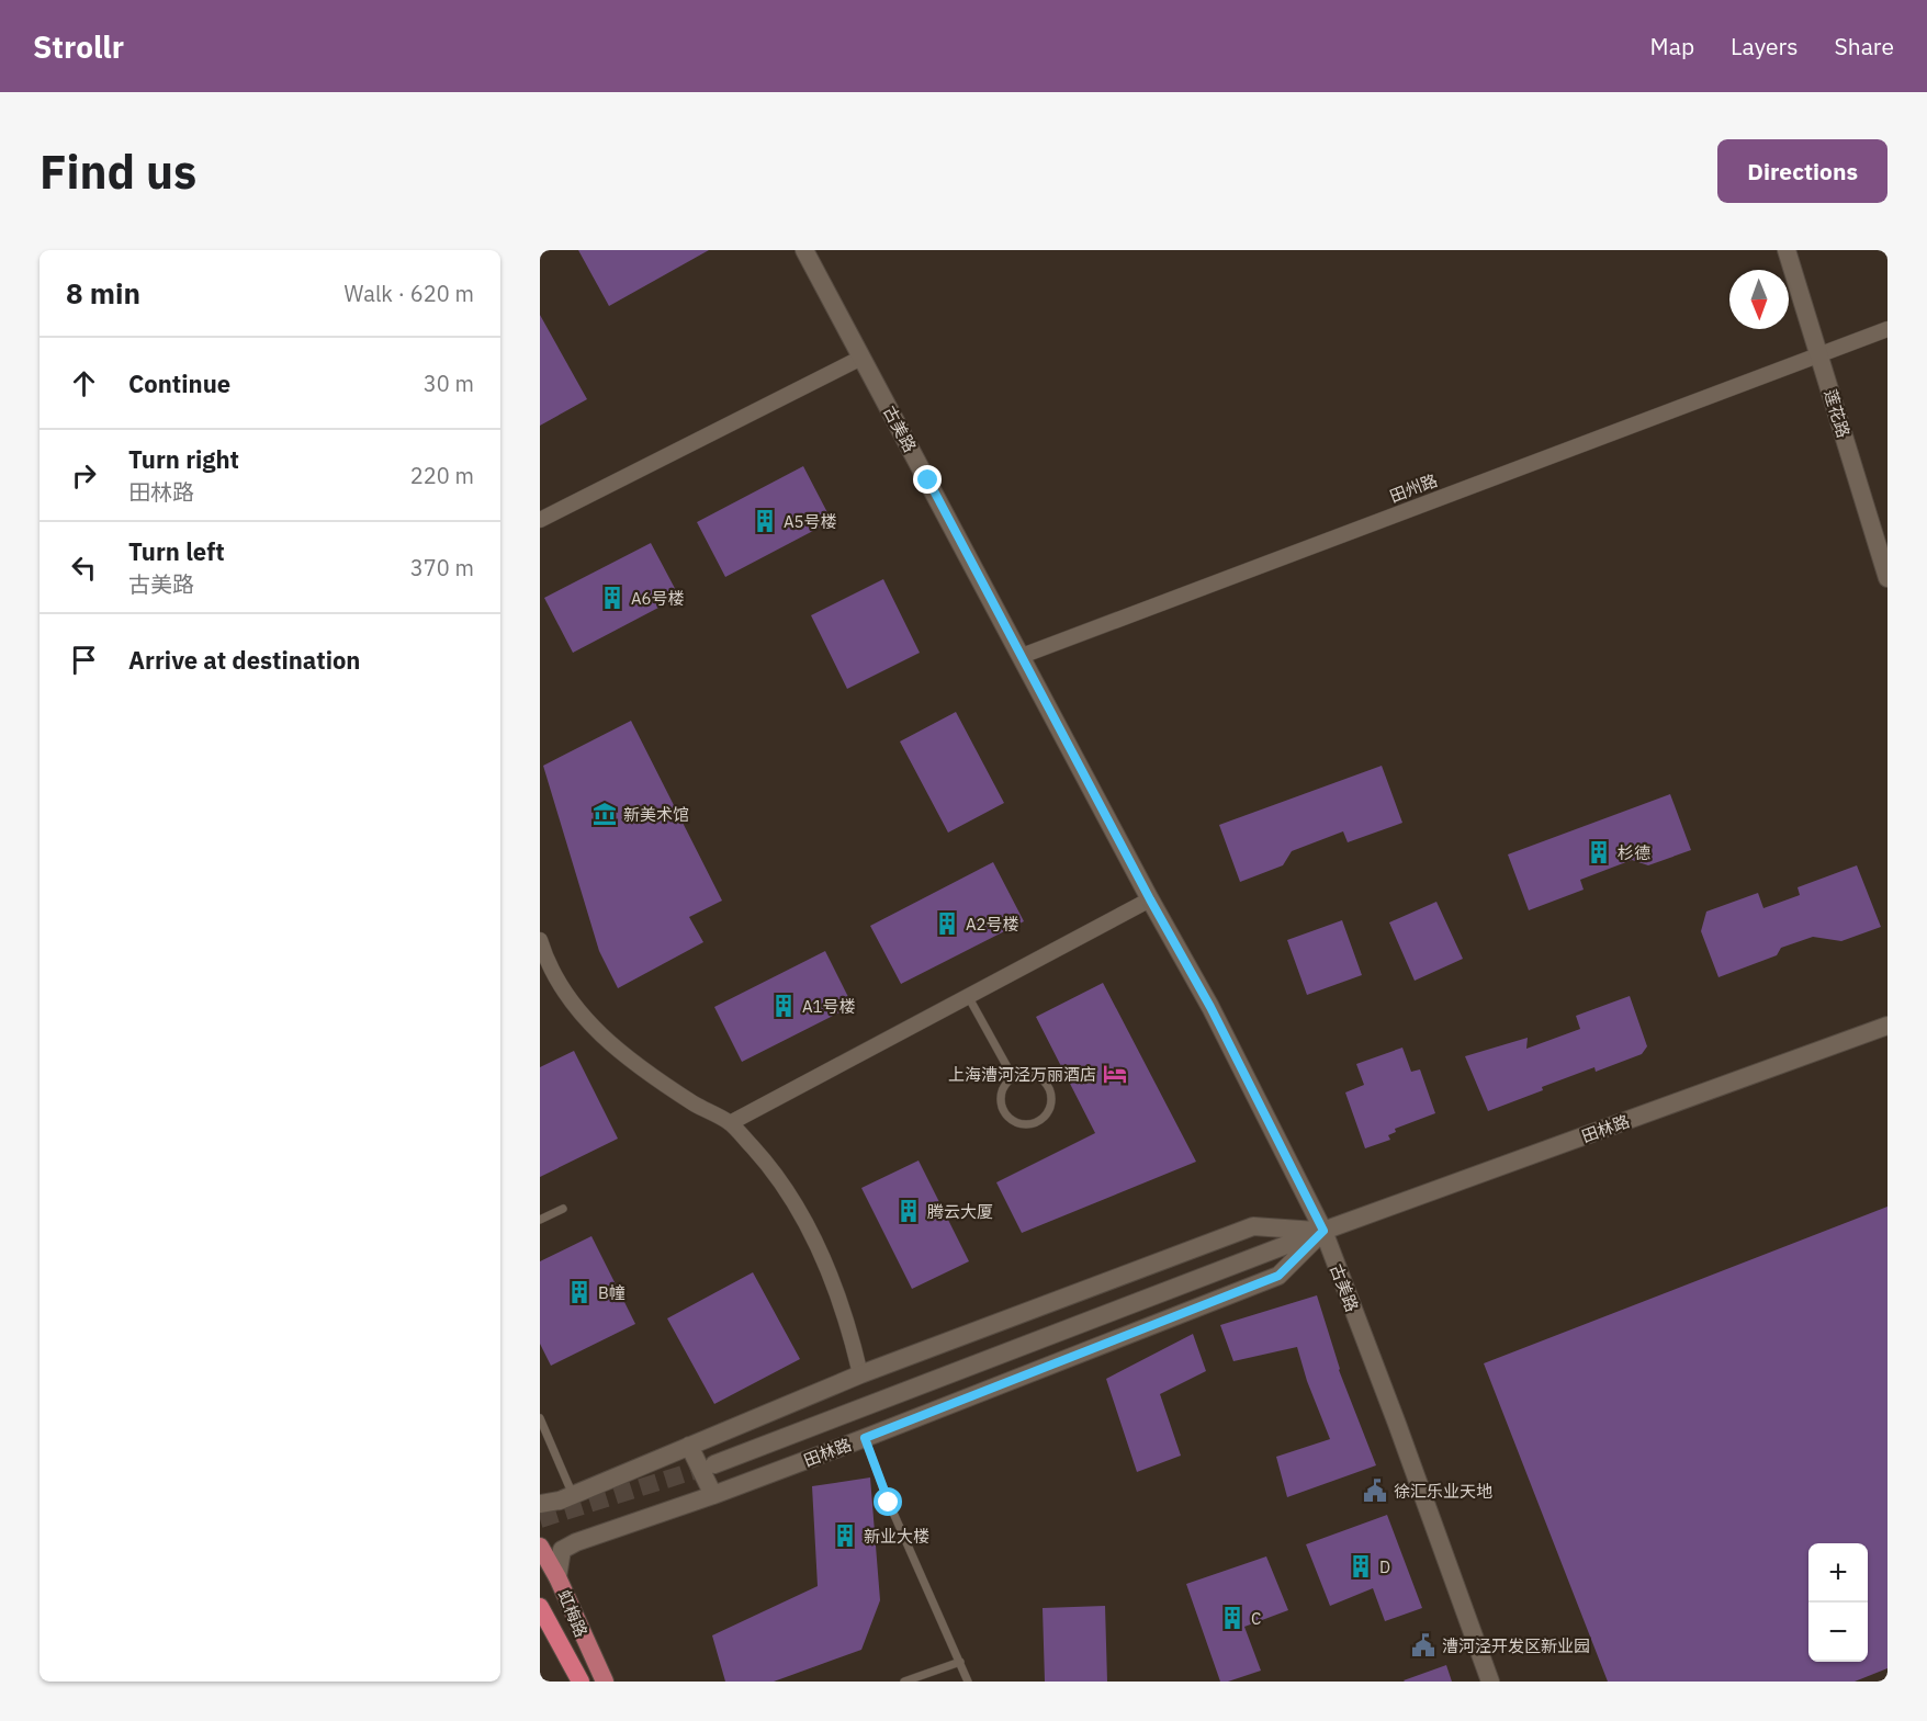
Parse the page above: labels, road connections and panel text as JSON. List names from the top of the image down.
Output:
{
  "streets": {
    "main road": ["虹梅路"],
    "street": [
      "莲花路",
      "古美路",
      "田州路",
      "田林路"
    ]
  },
  "crossings": [
    ["莲花路", "田州路"],
    ["古美路", "田州路"],
    ["古美路", "田林路"],
    ["田林路", "虹梅路"]
  ],
  "places": {
    "building": [
      "A5号楼",
      "A6号楼",
      "杉德",
      "A2号楼",
      "A1号楼",
      "腾云大厦",
      "B幢",
      "新业大楼",
      "D",
      "C"
    ],
    "museum": ["新美术馆"],
    "hotel": ["上海漕河泾万丽酒店"],
    "public building": ["徐汇乐业天地", "漕河泾开发区新业园"]
  },
  "north": "bottom",
  "page": {
    "header": "Strollr",
    "nav": ["Map", "Layers", "Share"],
    "buttons": "Directions",
    "title": "Find us",
    "heading": ["8 min", "Walk · 620 m"],
    "list": [
      ["Continue", "30 m"],
      ["Turn right", "田林路", "220 m"],
      ["Turn left", "古美路", "370 m"],
      "Arrive at destination"
    ],
    "map_buttons": ["+", "−"]
  }
}
